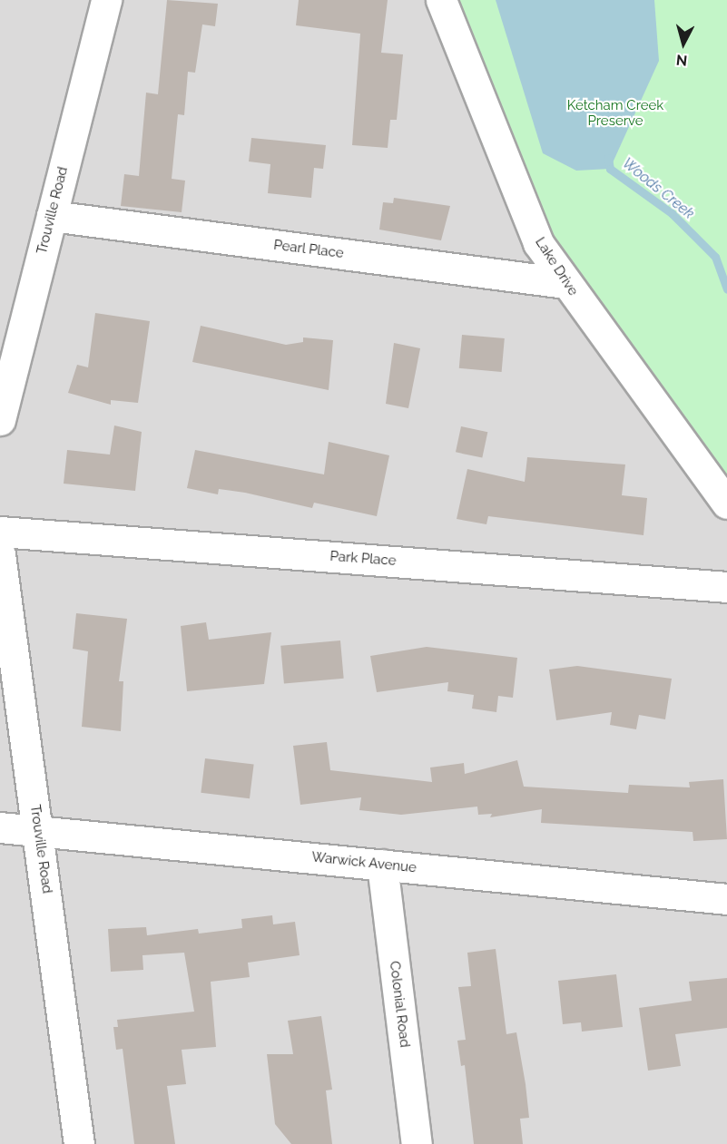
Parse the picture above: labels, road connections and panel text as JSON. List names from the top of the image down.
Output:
{
  "streets": {
    "street": [
      "Trouville Road",
      "Pearl Place",
      "Lake Drive",
      "Park Place",
      "Warwick Avenue",
      "Colonial Road"
    ]
  },
  "crossings": [
    ["Trouville Road", "Pearl Place"],
    ["Trouville Road", "Warwick Avenue"],
    ["Pearl Place", "Lake Drive"],
    ["Warwick Avenue", "Colonial Road"]
  ],
  "water": ["Woods Creek"],
  "parks": ["Ketcham Creek Preserve"],
  "north": "bottom"
}
